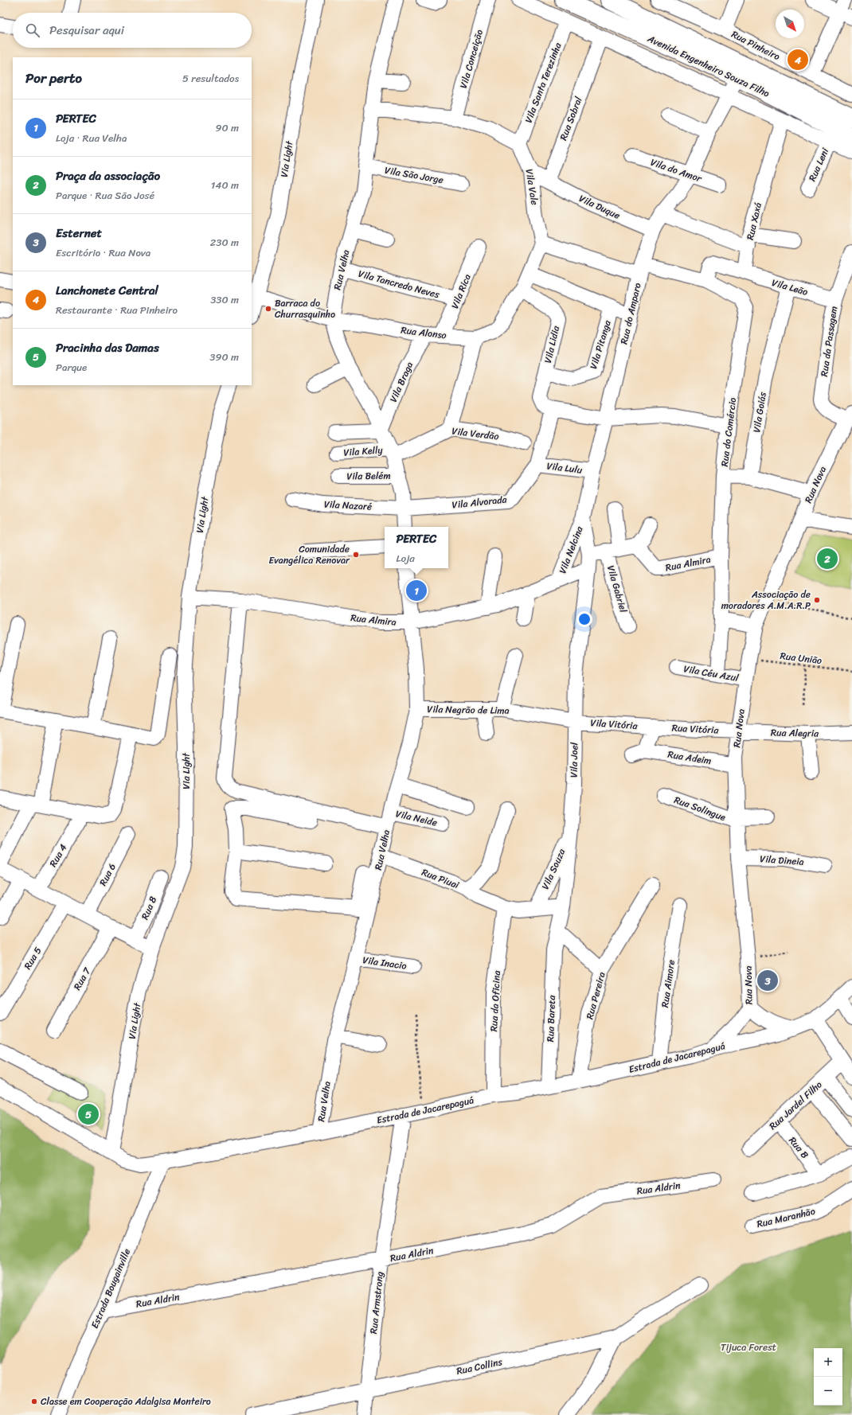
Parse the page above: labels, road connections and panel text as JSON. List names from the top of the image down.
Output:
{
  "streets": {
    "main road": ["Avenida Engenheiro Souza Filho"],
    "street": [
      "Rua Pinheiro",
      "Vila Conceição",
      "Vila Santa Terezinha",
      "Rua Sobral",
      "Via Light",
      "Rua Leni",
      "Vila do Amor",
      "Vila São Jorge",
      "Vila Vale",
      "Vila Duque",
      "Rua Xaxá",
      "Rua Velha",
      "Vila Tancredo Neves",
      "Vila Leão",
      "Vila Rica",
      "Rua do Amparo",
      "Rua Alonso",
      "Rua da Passagem",
      "Vila Lidia",
      "Vila Pitanga",
      "Vila Braga",
      "Vila Goiás",
      "Rua do Comércio",
      "Vila Verdão",
      "Vila Kelly",
      "Vila Lulu",
      "Vila Belém",
      "Rua Nova",
      "Vila Alvorada",
      "Vila Nazaré",
      "Vila Nelcina",
      "Rua Almira",
      "Vila Gabriel",
      "Vila Céu Azul",
      "Vila Negrão de Lima",
      "Vila Vitória",
      "Rua Vitória",
      "Rua Alegria",
      "Rua Adeim",
      "Vila Joel",
      "Rua Solingue",
      "Vila Neide",
      "Rua 4",
      "Vila Dineia",
      "Vila Souza",
      "Rua 6",
      "Rua Piuai",
      "Rua 8",
      "Rua 5",
      "Vila Inacio",
      "Rua 7",
      "Rua Aimore",
      "Rua Pereira",
      "Rua da Oficina",
      "Rua Bareta",
      "Estrada de Jacarepaguá",
      "Rua Jardel Filho",
      "Rua B",
      "Rua Aldrin",
      "Rua Maranhão",
      "Estrada Bougainville",
      "Rua Armstrong",
      "Rua Collins"
    ],
    "path": ["Rua União"]
  },
  "crossings": [
    ["Avenida Engenheiro Souza Filho", "Rua do Amparo"],
    ["Vila Santa Terezinha", "Vila Vale"],
    ["Rua Sobral", "Vila Duque"],
    ["Via Light", "Rua Alonso"],
    ["Via Light", "Rua Almira"],
    ["Via Light", "Estrada de Jacarepaguá"],
    ["Vila do Amor", "Rua do Amparo"],
    ["Vila São Jorge", "Rua Velha"],
    ["Vila Vale", "Rua Alonso"],
    ["Vila Duque", "Rua do Amparo"],
    ["Rua Xaxá", "Vila Leão"],
    ["Rua Velha", "Vila Tancredo Neves"],
    ["Rua Velha", "Rua Alonso"],
    ["Rua Velha", "Vila Braga"],
    ["Rua Velha", "Vila Verdão"],
    ["Rua Velha", "Vila Kelly"],
    ["Rua Velha", "Vila Belém"],
    ["Rua Velha", "Vila Alvorada"],
    ["Rua Velha", "Vila Nazaré"],
    ["Rua Velha", "Rua Almira"],
    ["Rua Velha", "Vila Negrão de Lima"],
    ["Rua Velha", "Vila Neide"],
    ["Rua Velha", "Rua Piuai"],
    ["Rua Velha", "Vila Inacio"],
    ["Rua Velha", "Estrada de Jacarepaguá"],
    ["Vila Tancredo Neves", "Vila Rica"],
    ["Vila Leão", "Rua da Passagem"],
    ["Vila Leão", "Vila Goiás"],
    ["Vila Rica", "Rua Alonso"],
    ["Rua do Amparo", "Vila Pitanga"],
    ["Rua do Amparo", "Rua do Comércio"],
    ["Rua do Amparo", "Vila Lulu"],
    ["Rua do Amparo", "Vila Nelcina"],
    ["Rua do Amparo", "Rua Almira"],
    ["Rua do Amparo", "Vila Joel"],
    ["Rua Alonso", "Vila Lidia"],
    ["Rua Alonso", "Vila Pitanga"],
    ["Rua Alonso", "Vila Braga"],
    ["Rua da Passagem", "Rua Nova"],
    ["Vila Lidia", "Vila Pitanga"],
    ["Vila Lidia", "Vila Alvorada"],
    ["Rua do Comércio", "Rua Almira"],
    ["Rua do Comércio", "Vila Céu Azul"],
    ["Vila Verdão", "Vila Kelly"],
    ["Vila Lulu", "Vila Alvorada"],
    ["Rua Nova", "Rua União"],
    ["Rua Nova", "Vila Céu Azul"],
    ["Rua Nova", "Rua Vitória"],
    ["Rua Nova", "Rua Alegria"],
    ["Rua Nova", "Rua Adeim"],
    ["Rua Nova", "Rua Solingue"],
    ["Rua Nova", "Vila Dineia"],
    ["Rua Nova", "Estrada de Jacarepaguá"],
    ["Vila Alvorada", "Vila Nazaré"],
    ["Vila Nelcina", "Rua Almira"],
    ["Rua Almira", "Vila Joel"],
    ["Vila Negrão de Lima", "Vila Vitória"],
    ["Vila Negrão de Lima", "Vila Joel"],
    ["Vila Vitória", "Rua Vitória"],
    ["Vila Vitória", "Vila Joel"],
    ["Rua Vitória", "Rua Alegria"],
    ["Vila Joel", "Vila Souza"],
    ["Vila Joel", "Rua Bareta"],
    ["Rua Aimore", "Estrada de Jacarepaguá"],
    ["Rua Pereira", "Estrada de Jacarepaguá"],
    ["Rua da Oficina", "Estrada de Jacarepaguá"],
    ["Rua Bareta", "Estrada de Jacarepaguá"],
    ["Estrada de Jacarepaguá", "Estrada Bougainville"],
    ["Estrada de Jacarepaguá", "Rua Armstrong"],
    ["Rua Jardel Filho", "Rua B"],
    ["Rua Aldrin", "Estrada Bougainville"],
    ["Rua Aldrin", "Rua Armstrong"],
    ["Rua Armstrong", "Rua Collins"]
  ],
  "parks": ["Tijuca Forest"],
  "places": [
    "Barraca do Churrasquinho",
    "Comunidade Evangélica Renovar",
    "Associação de moradores A.M.A.R.P",
    "Classe em Cooperação Adalgisa Monteiro"
  ],
  "north": "bottom right",
  "page": {
    "search": "Pesquisar aqui",
    "pins": [
      "4",
      "2",
      "1",
      "3",
      "5"
    ],
    "heading": ["Por perto", "5 resultados"],
    "list": [
      {
        "mark": "1",
        "name": "PERTEC",
        "note": "Loja · Rua Velha",
        "value": "90 m"
      },
      {
        "mark": "2",
        "name": "Praça da associação",
        "note": "Parque · Rua São José",
        "value": "140 m"
      },
      {
        "mark": "3",
        "name": "Esternet",
        "note": "Escritório · Rua Nova",
        "value": "230 m"
      },
      {
        "mark": "4",
        "name": "Lanchonete Central",
        "note": "Restaurante · Rua Pinheiro",
        "value": "330 m"
      },
      {
        "mark": "5",
        "name": "Pracinha das Damas",
        "note": "Parque",
        "value": "390 m"
      }
    ],
    "popup": ["PERTEC", "Loja"],
    "map_buttons": ["+", "−"]
  }
}
